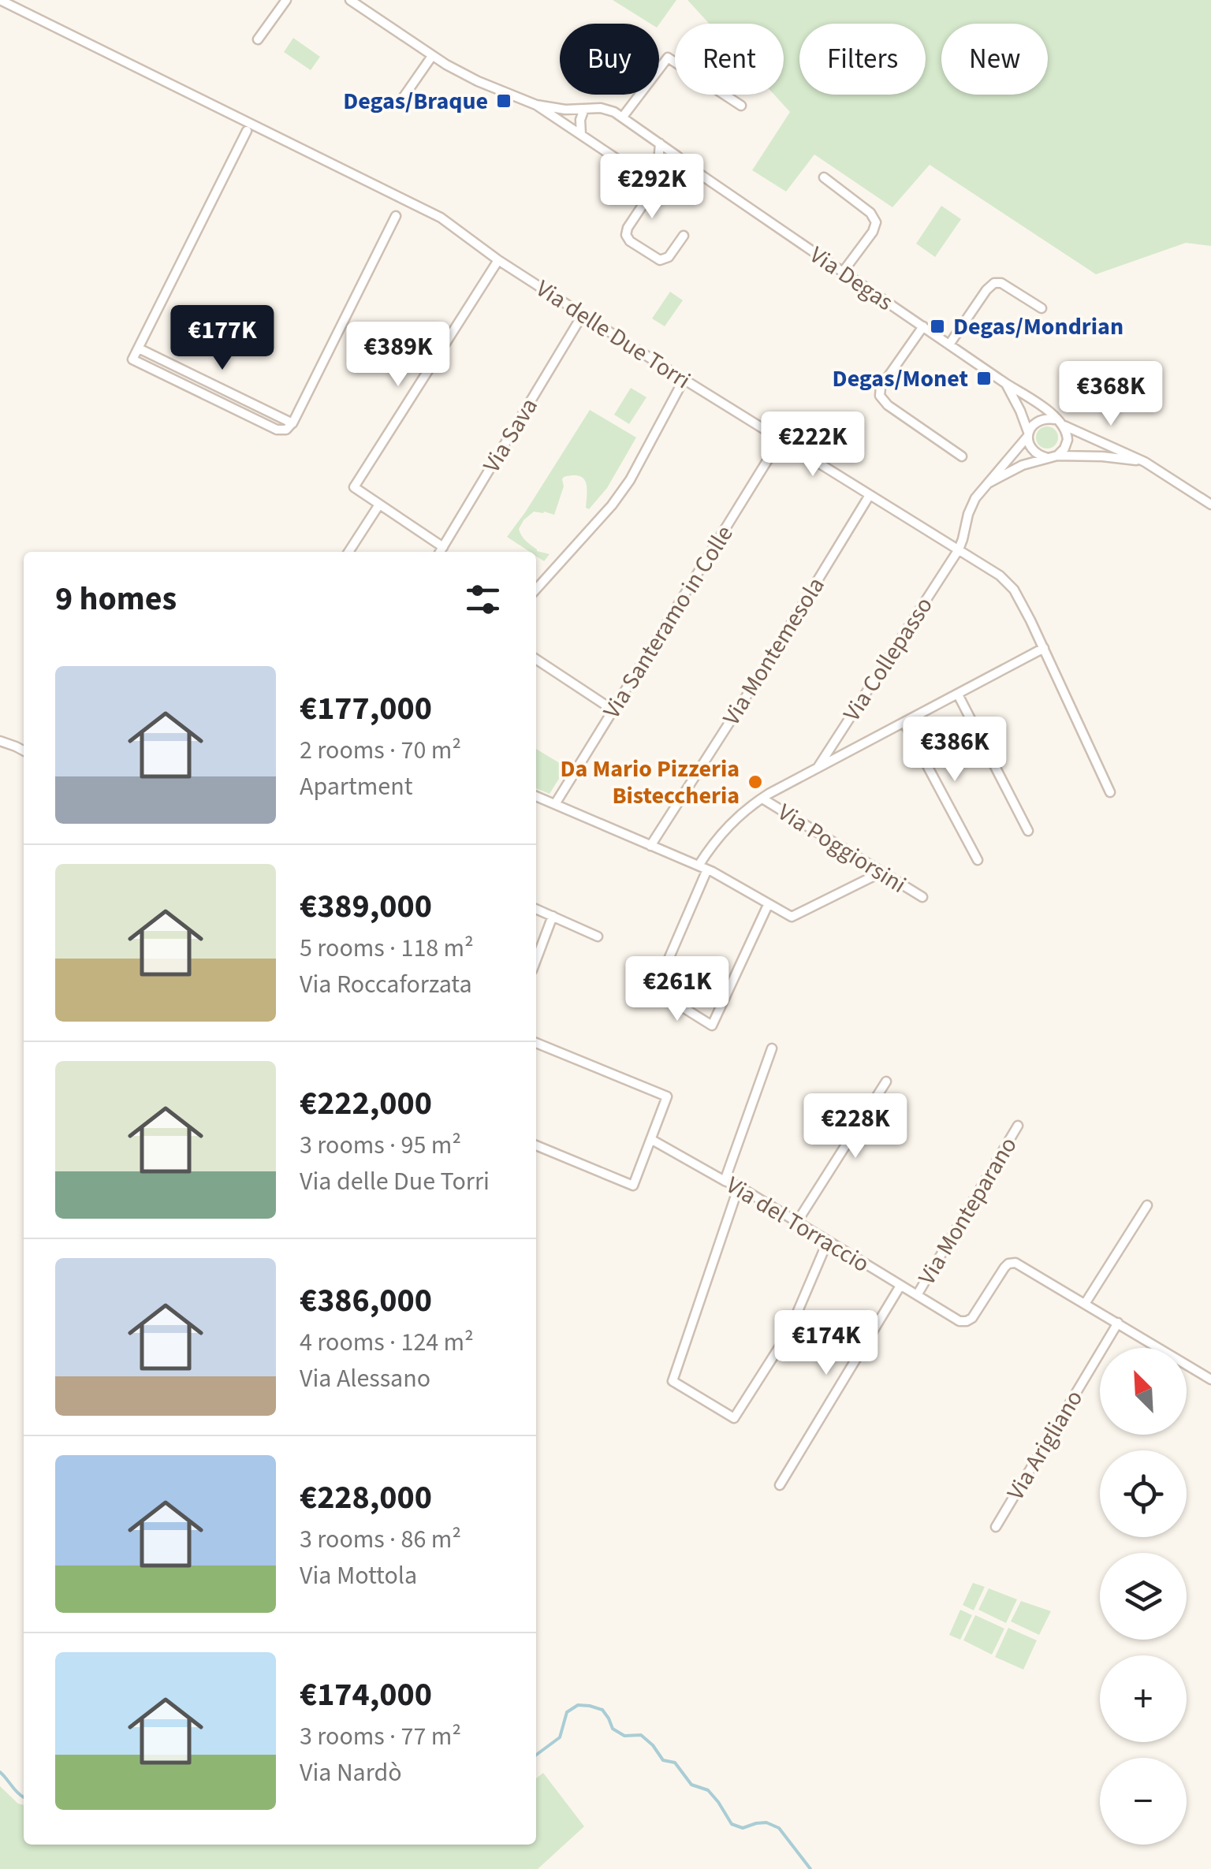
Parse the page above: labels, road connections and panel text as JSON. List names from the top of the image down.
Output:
{
  "streets": {
    "street": [
      "Via Degas",
      "Via delle Due Torri",
      "Via Sava",
      "Via Santeramo in Colle",
      "Via Montemesola",
      "Via Collepasso",
      "Via Poggiorsini",
      "Via Monteparano",
      "Via del Torraccio",
      "Via Arigliano"
    ]
  },
  "crossings": [
    ["Via delle Due Torri", "Via Sava"],
    ["Via delle Due Torri", "Via Santeramo in Colle"],
    ["Via delle Due Torri", "Via Montemesola"],
    ["Via delle Due Torri", "Via Collepasso"],
    ["Via Monteparano", "Via del Torraccio"],
    ["Via del Torraccio", "Via Arigliano"]
  ],
  "places": {
    "transit": ["Degas/Braque", "Degas/Mondrian", "Degas/Monet"],
    "other": ["Da Mario Pizzeria Bisteccheria"]
  },
  "north": "top left",
  "page": {
    "chip": [
      "Buy",
      "Rent",
      "Filters",
      "New"
    ],
    "price": [
      "€292K",
      "€177K",
      "€389K",
      "€368K",
      "€222K",
      "€386K",
      "€261K",
      "€228K",
      "€174K"
    ],
    "heading": "9 homes",
    "list": [
      {
        "name": "€177,000",
        "note": "2 rooms · 70 m² · Apartment"
      },
      {
        "name": "€389,000",
        "note": "5 rooms · 118 m² · Via Roccaforzata"
      },
      {
        "name": "€222,000",
        "note": "3 rooms · 95 m² · Via delle Due Torri"
      },
      {
        "name": "€386,000",
        "note": "4 rooms · 124 m² · Via Alessano"
      },
      {
        "name": "€228,000",
        "note": "3 rooms · 86 m² · Via Mottola"
      },
      {
        "name": "€174,000",
        "note": "3 rooms · 77 m² · Via Nardò"
      }
    ],
    "map_buttons": ["+", "−"]
  }
}
